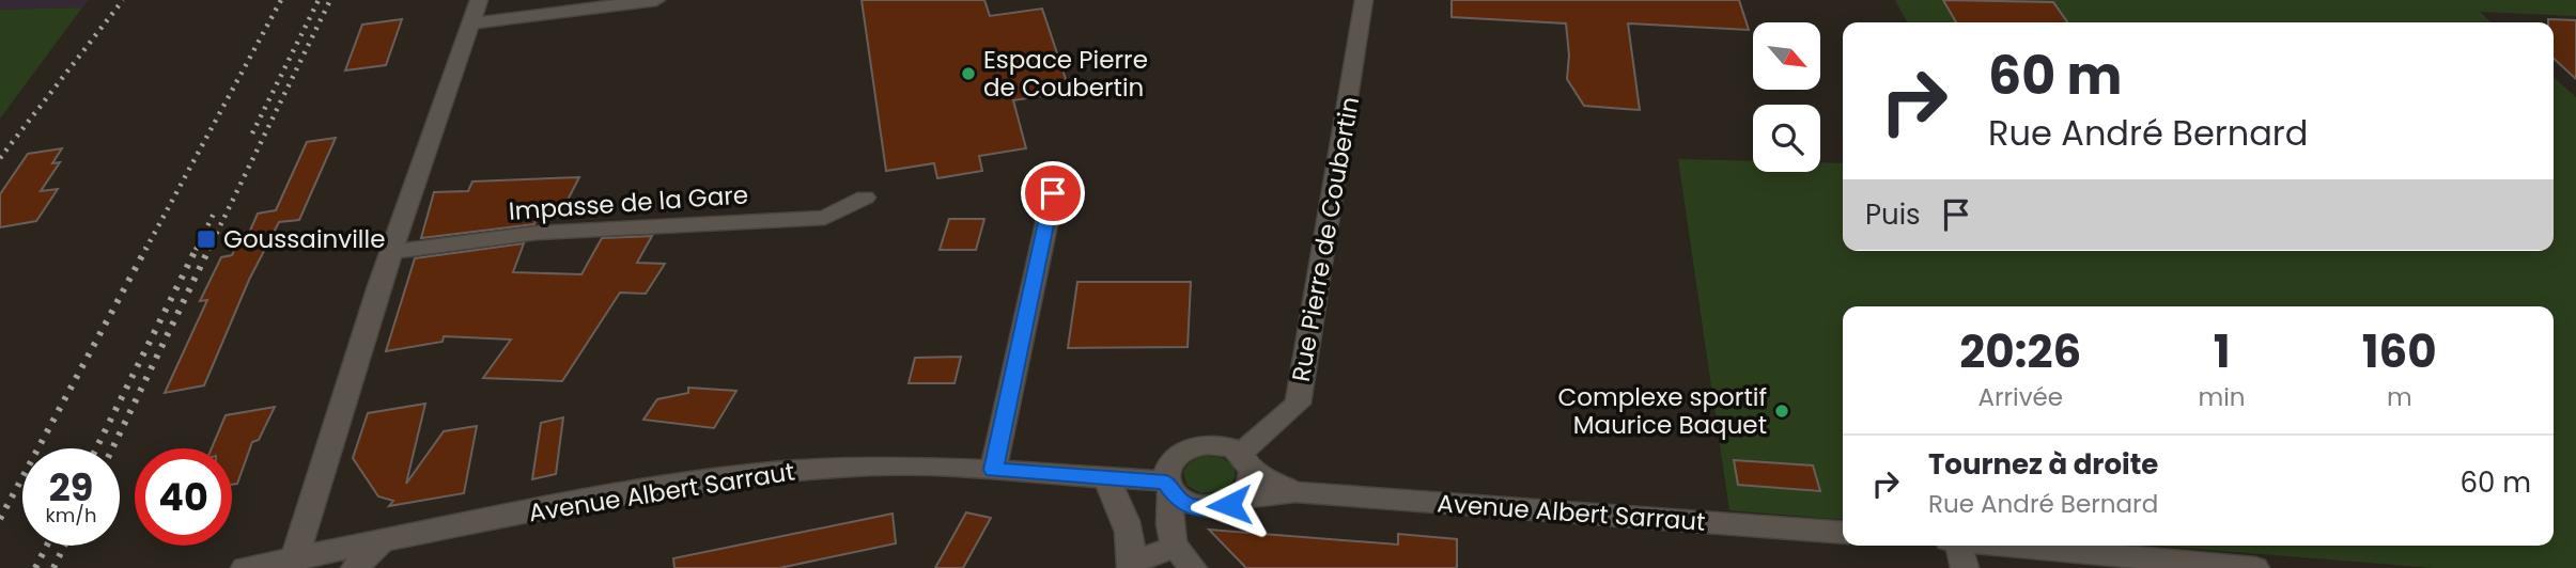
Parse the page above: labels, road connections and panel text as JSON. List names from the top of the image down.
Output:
{
  "streets": {
    "street": ["Impasse de la Gare", "Rue Pierre de Coubertin", "Avenue Albert Sarraut"]
  },
  "crossings": [
    ["Rue Pierre de Coubertin", "Avenue Albert Sarraut"]
  ],
  "places": {
    "other": ["Espace Pierre de Coubertin", "Complexe sportif Maurice Baquet"],
    "transit": ["Goussainville"]
  },
  "north": "bottom right",
  "page": {
    "turn": ["60 m", "Rue André Bernard"],
    "then": "Puis",
    "eta": [
      "20:26",
      "Arrivée",
      "1",
      "min",
      "160",
      "m"
    ],
    "list": [
      {
        "name": "Tournez à droite",
        "note": "Rue André Bernard",
        "value": "60 m"
      }
    ],
    "speed": "29 km/h",
    "limit": "40"
  }
}
